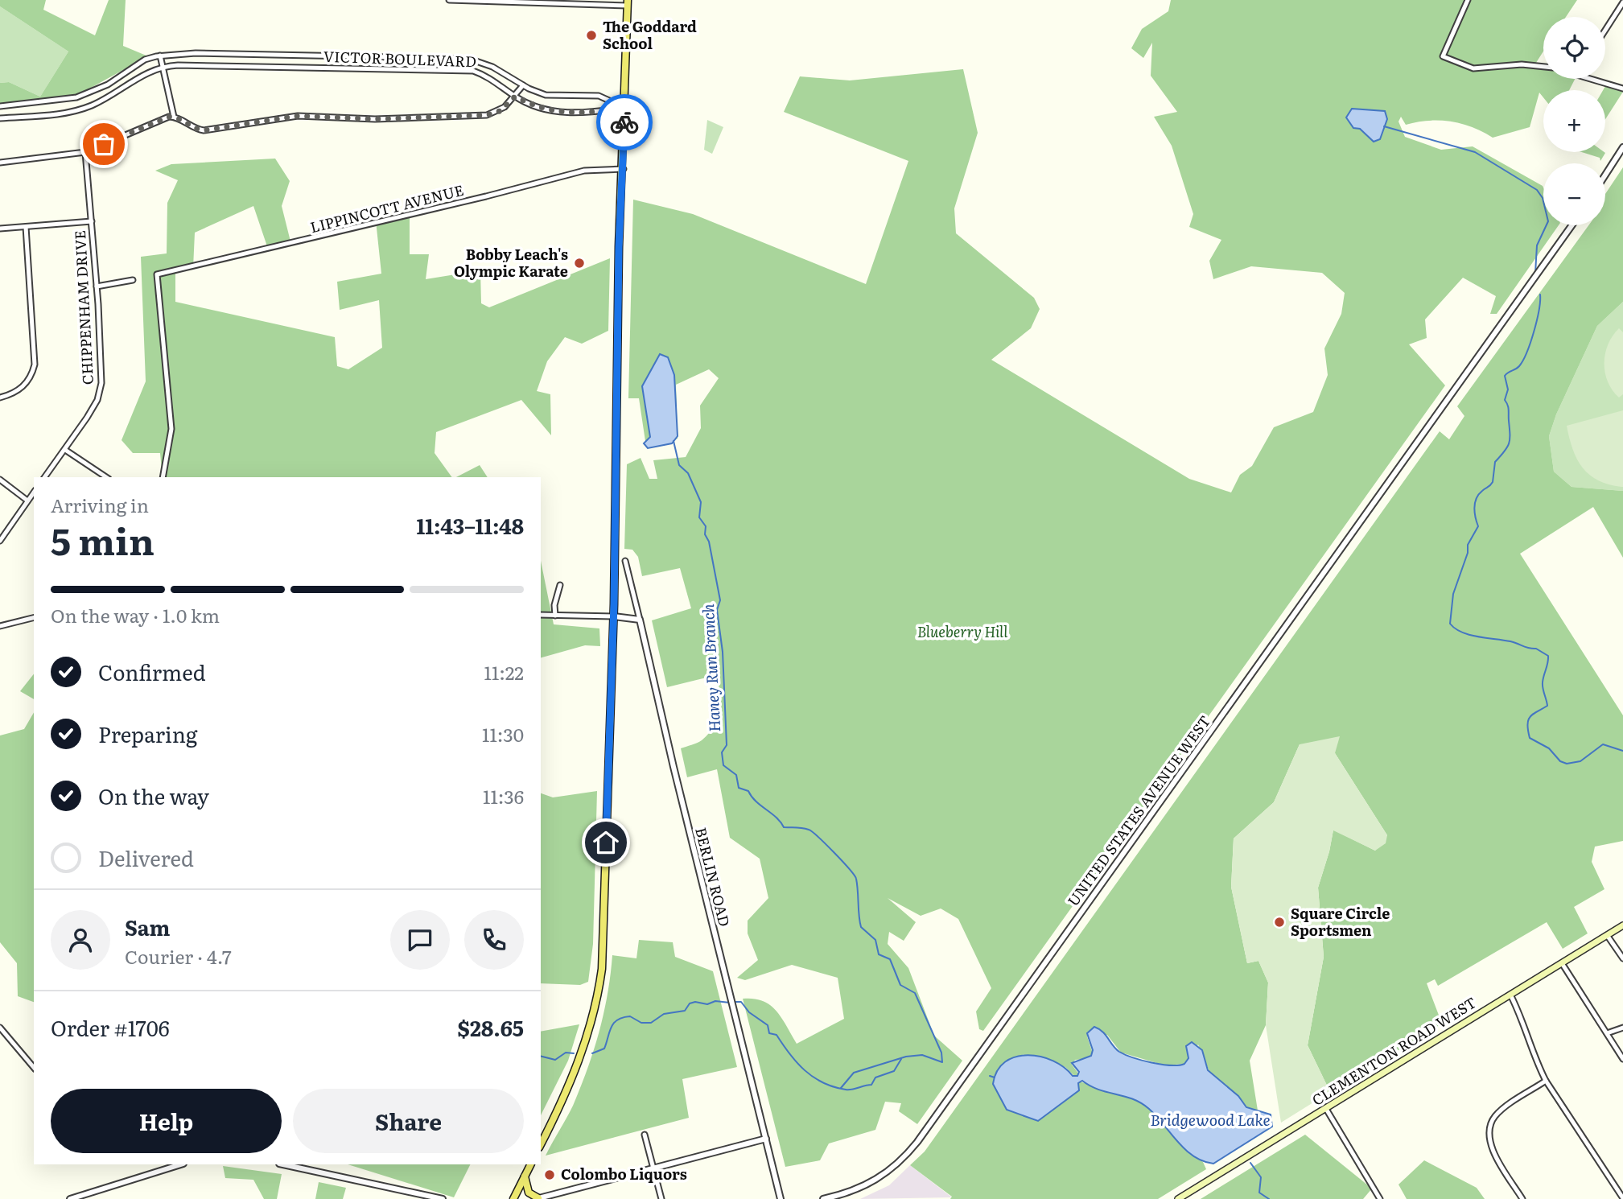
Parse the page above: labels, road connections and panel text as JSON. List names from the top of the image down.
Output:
{
  "streets": {
    "main road": ["CLEMENTON ROAD WEST"],
    "street": [
      "VICTOR BOULEVARD",
      "LIPPINCOTT AVENUE",
      "CHIPPENHAM DRIVE",
      "UNITED STATES AVENUE WEST",
      "BERLIN ROAD"
    ]
  },
  "water": ["Haney Run Branch", "Bridgewood Lake"],
  "parks": ["Blueberry Hill"],
  "places": [
    "The Goddard School",
    "Bobby Leach's Olympic Karate",
    "Square Circle Sportsmen",
    "Colombo Liquors"
  ],
  "page": {
    "map_buttons": ["+", "−"],
    "heading": ["5 min", "Arriving in", "11:43–11:48"],
    "panel": [
      "Sam",
      "Courier · 4.7",
      "Order #1706",
      "$28.65"
    ],
    "bar": "On the way · 1.0 km",
    "list": [
      ["Confirmed", "11:22"],
      ["Preparing", "11:30"],
      ["On the way", "11:36"],
      "Delivered"
    ],
    "buttons": ["Help", "Share"]
  }
}
